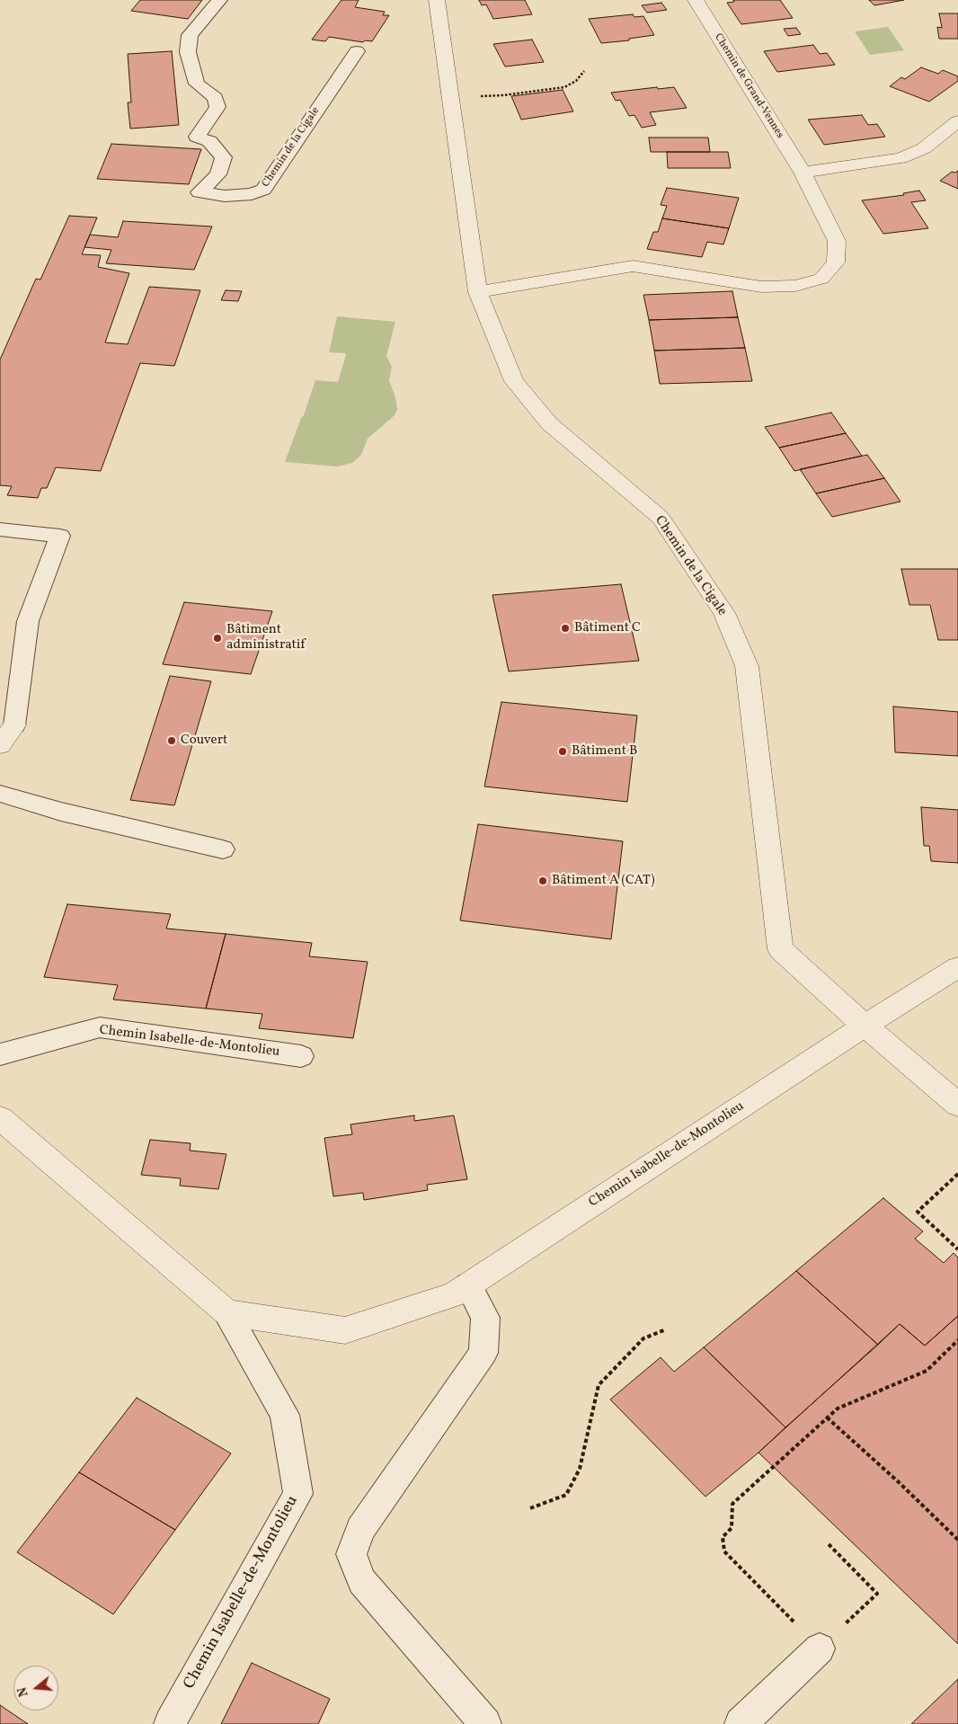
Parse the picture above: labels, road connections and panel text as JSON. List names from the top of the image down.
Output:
{
  "streets": {
    "street": ["Chemin de Grand-Vennes", "Chemin de la Cigale", "Chemin Isabelle-de-Montolieu"]
  },
  "crossings": [
    ["Chemin de Grand-Vennes", "Chemin de la Cigale"],
    ["Chemin de la Cigale", "Chemin Isabelle-de-Montolieu"]
  ],
  "places": [
    "Bâtiment C",
    "Bâtiment administratif",
    "Couvert",
    "Bâtiment B",
    "Bâtiment A (CAT)"
  ],
  "north": "left"
}
